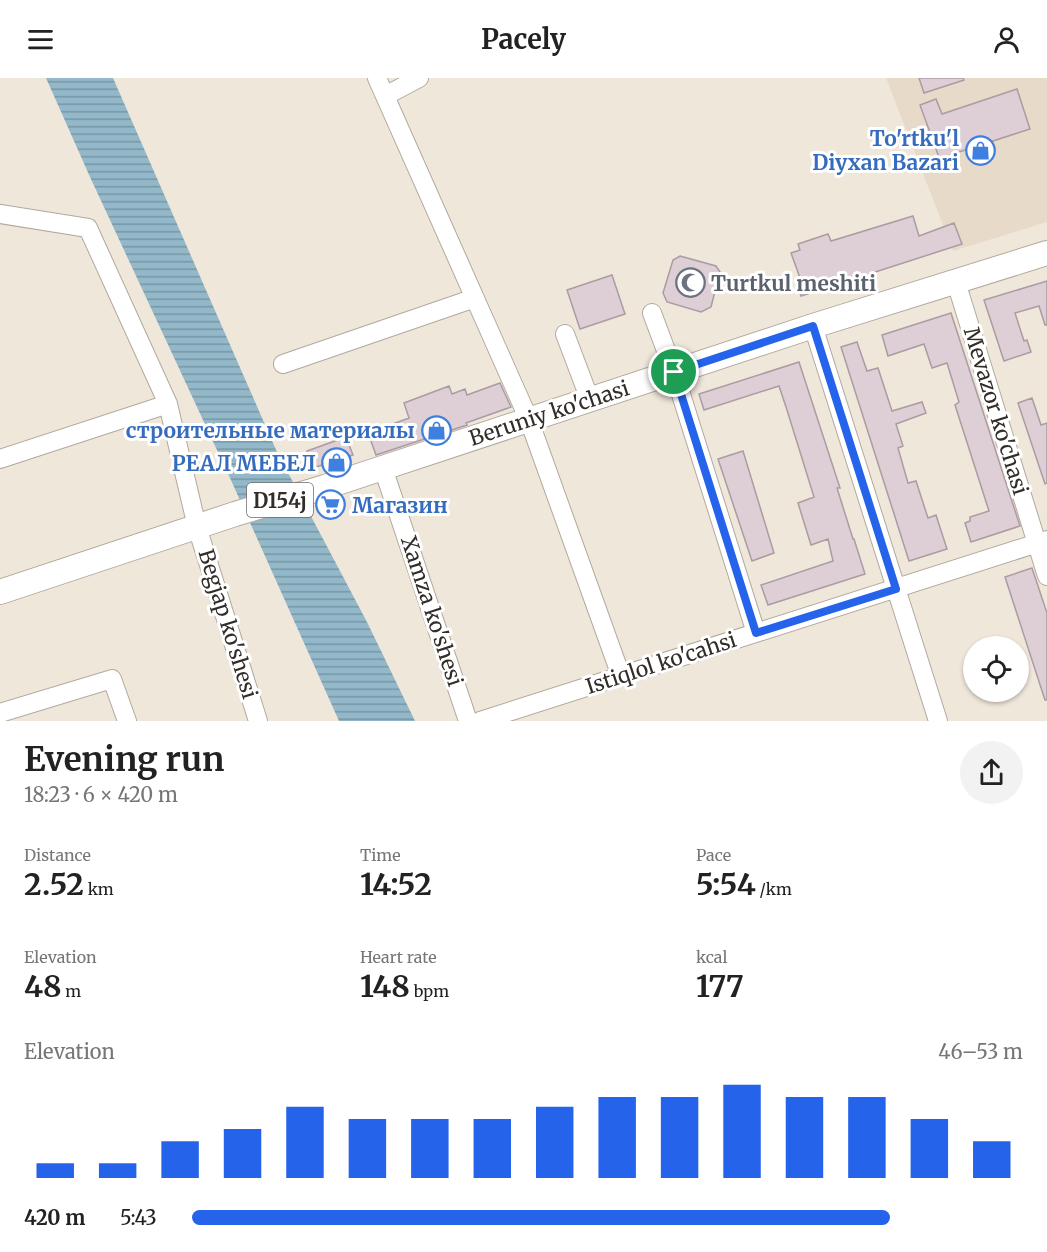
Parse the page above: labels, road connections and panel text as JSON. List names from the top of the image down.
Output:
{
  "streets": {
    "main road": ["Beruniy ko'chasi", "D154j"],
    "street": [
      "Mevazor ko'chasi",
      "Xamza ko'shesi",
      "Begjap ko'shesi",
      "Istiqlol ko'cahsi"
    ]
  },
  "crossings": [
    ["Mevazor ko'chasi", "Beruniy ko'chasi"],
    ["Mevazor ko'chasi", "Istiqlol ko'cahsi"],
    ["Beruniy ko'chasi", "Xamza ko'shesi"],
    ["Beruniy ko'chasi", "Begjap ko'shesi"]
  ],
  "places": {
    "shop": ["To'rtku'l Diyxan Bazari", "строительные материалы", "РЕАЛ МЕБЕЛ"],
    "mosque": ["Turtkul meshiti"],
    "supermarket": ["Магазин"]
  },
  "page": {
    "header": "Pacely",
    "heading": ["Evening run", "18:23 · 6 × 420 m"],
    "stats": [
      ["Distance", "2.52 km"],
      ["Time", "14:52"],
      ["Pace", "5:54 /km"],
      ["Elevation", "48 m"],
      ["Heart rate", "148 bpm"],
      ["kcal", "177"]
    ],
    "chart": ["Elevation", "46–53 m"],
    "list": [
      {
        "name": "420 m",
        "note": "5:43"
      }
    ]
  }
}
